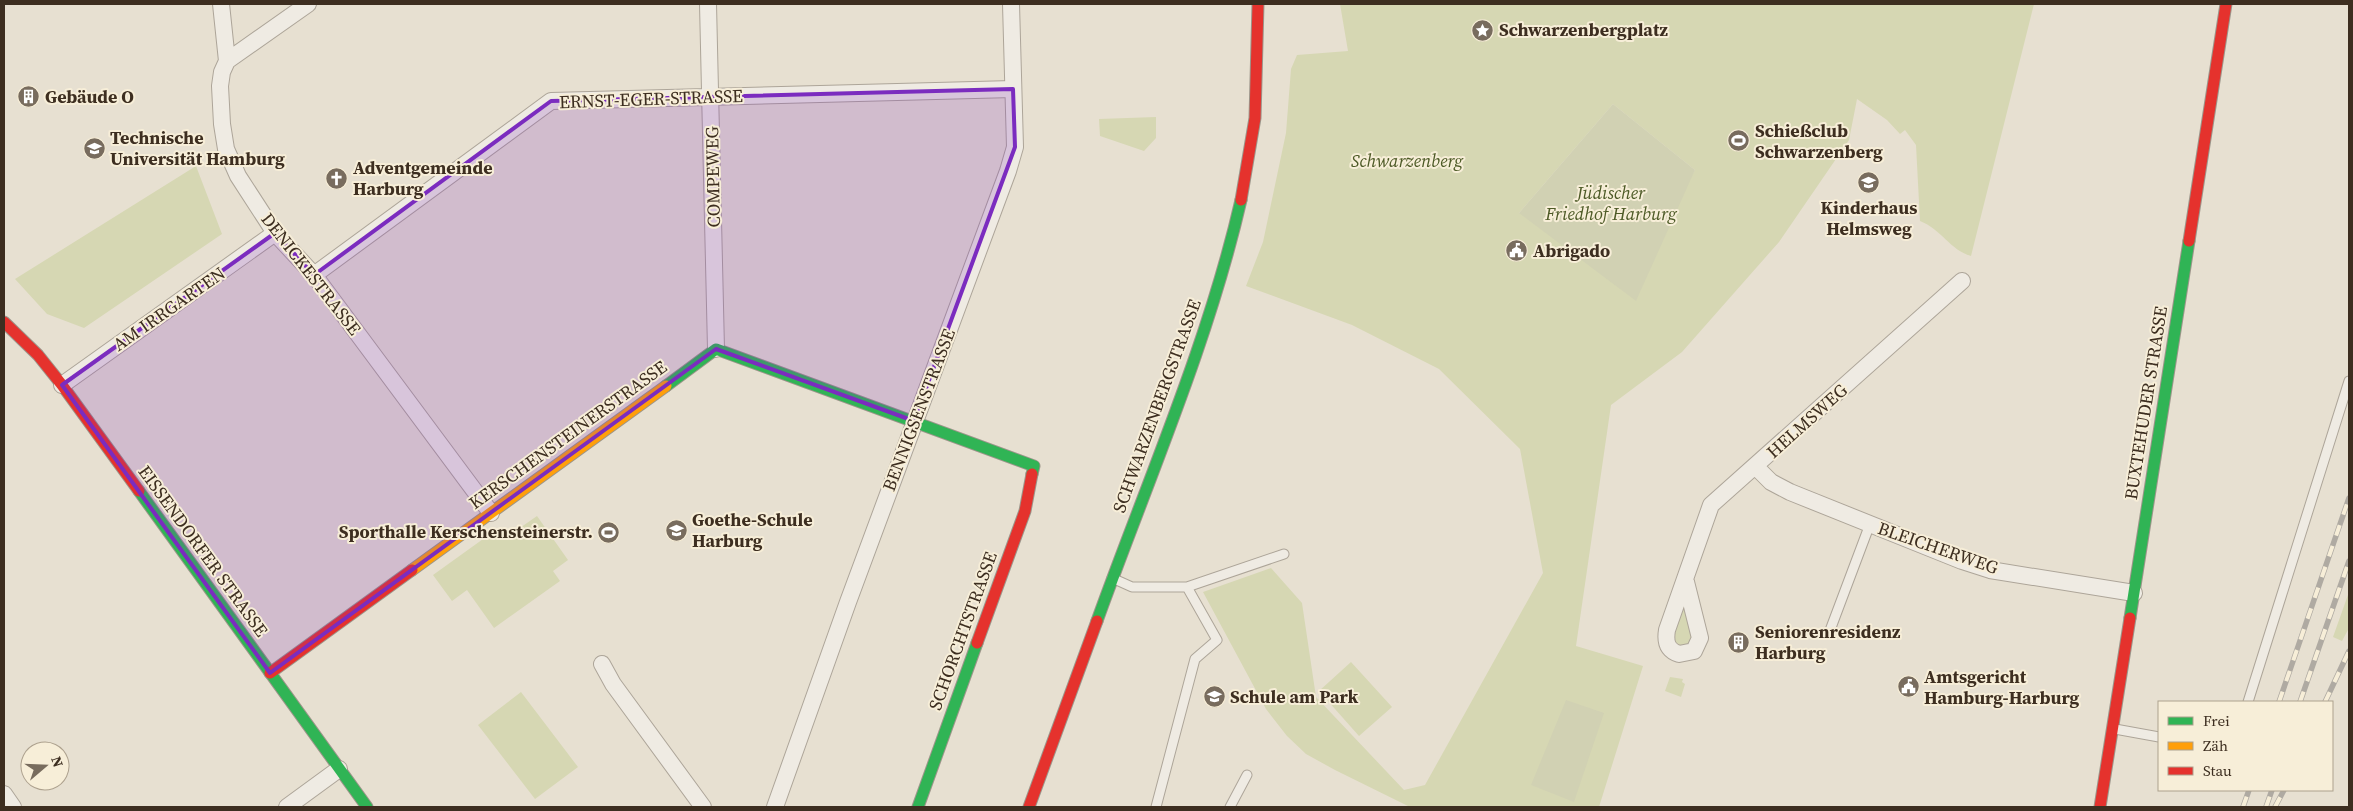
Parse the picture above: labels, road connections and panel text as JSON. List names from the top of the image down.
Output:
{
  "streets": {
    "street": [
      "ERNST-EGER-STRASSE",
      "COMPEWEG",
      "DENICKESTRASSE",
      "AM IRRGARTEN",
      "BUXTEHUDER STRASSE",
      "SCHWARZENBERGSTRASSE",
      "BENNIGSENSTRASSE",
      "HELMSWEG",
      "KERSCHENSTEINERSTRASSE",
      "BLEICHERWEG",
      "EISSENDORFER STRASSE",
      "SCHORCHTSTRASSE"
    ]
  },
  "crossings": [
    ["ERNST-EGER-STRASSE", "COMPEWEG"],
    ["ERNST-EGER-STRASSE", "DENICKESTRASSE"],
    ["ERNST-EGER-STRASSE", "BENNIGSENSTRASSE"],
    ["COMPEWEG", "KERSCHENSTEINERSTRASSE"],
    ["DENICKESTRASSE", "AM IRRGARTEN"],
    ["DENICKESTRASSE", "KERSCHENSTEINERSTRASSE"],
    ["AM IRRGARTEN", "EISSENDORFER STRASSE"],
    ["BUXTEHUDER STRASSE", "BLEICHERWEG"],
    ["BENNIGSENSTRASSE", "SCHORCHTSTRASSE"],
    ["HELMSWEG", "BLEICHERWEG"],
    ["KERSCHENSTEINERSTRASSE", "EISSENDORFER STRASSE"]
  ],
  "parks": ["Schwarzenberg", "Jüdischer Friedhof Harburg"],
  "places": {
    "place": ["Schwarzenbergplatz"],
    "building": ["Gebäude O", "Seniorenresidenz Harburg"],
    "sports": ["Schießclub Schwarzenberg", "Sporthalle Kerschensteinerstr."],
    "school or university": [
      "Technische Universität Hamburg",
      "Kinderhaus Helmsweg",
      "Goethe-Schule Harburg",
      "Schule am Park"
    ],
    "church": ["Adventgemeinde Harburg"],
    "public building": ["Abrigado", "Amtsgericht Hamburg-Harburg"]
  },
  "legend": ["Frei", "Zäh", "Stau"],
  "north": "right"
}
